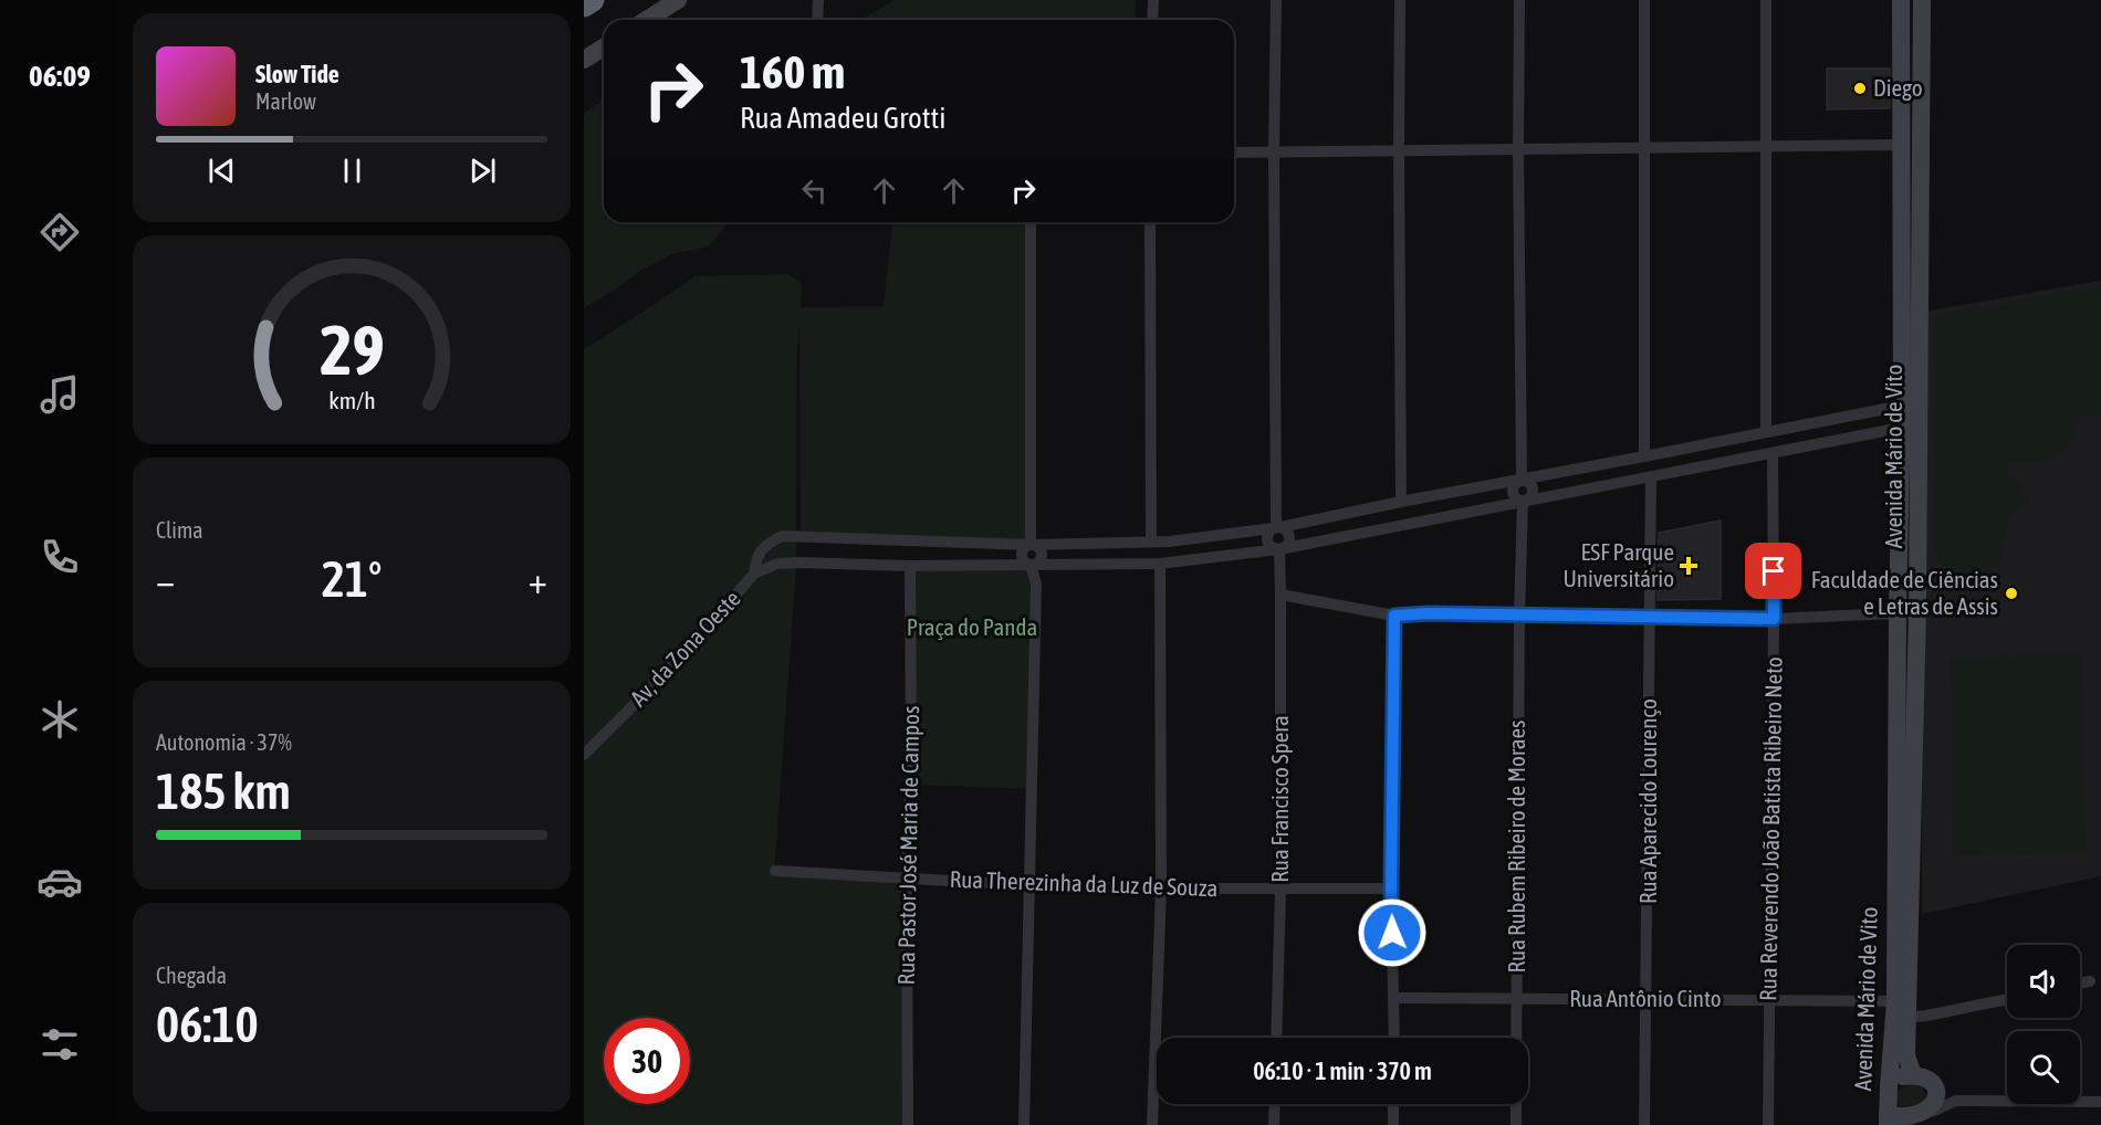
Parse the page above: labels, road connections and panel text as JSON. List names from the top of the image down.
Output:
{
  "streets": {
    "main road": ["Avenida Mário de Vito"],
    "street": [
      "Av, da Zona Oeste",
      "Rua Francisco Spera",
      "Rua Aparecido Lourenço",
      "Rua Reverendo João Batista Ribeiro Neto",
      "Rua Pastor José Maria de Campos",
      "Rua Rubem Ribeiro de Moraes",
      "Rua Therezinha da Luz de Souza",
      "Rua Antônio Cinto"
    ]
  },
  "crossings": [
    ["Avenida Mário de Vito", "Av, da Zona Oeste"],
    ["Avenida Mário de Vito", "Rua Antônio Cinto"],
    ["Av, da Zona Oeste", "Rua Francisco Spera"],
    ["Av, da Zona Oeste", "Rua Aparecido Lourenço"],
    ["Av, da Zona Oeste", "Rua Reverendo João Batista Ribeiro Neto"],
    ["Av, da Zona Oeste", "Rua Pastor José Maria de Campos"],
    ["Av, da Zona Oeste", "Rua Rubem Ribeiro de Moraes"],
    ["Rua Francisco Spera", "Rua Therezinha da Luz de Souza"],
    ["Rua Aparecido Lourenço", "Rua Antônio Cinto"],
    ["Rua Reverendo João Batista Ribeiro Neto", "Rua Antônio Cinto"],
    ["Rua Pastor José Maria de Campos", "Rua Therezinha da Luz de Souza"],
    ["Rua Rubem Ribeiro de Moraes", "Rua Antônio Cinto"]
  ],
  "parks": ["Praça do Panda"],
  "places": {
    "other": ["Diego", "Faculdade de Ciências e Letras de Assis"],
    "health": ["ESF Parque Universitário"]
  },
  "page": {
    "tabs": "06:09",
    "turn": ["160 m", "Rua Amadeu Grotti"],
    "song": ["Slow Tide", "Marlow"],
    "tile": [
      "Clima",
      ["Autonomia · 37%", "185 km"],
      ["Chegada", "06:10"]
    ],
    "heat": ["−", "21°", "+"],
    "limit": "30",
    "trip": "06:10 · 1 min · 370 m",
    "gauge": ["29", "km/h"]
  }
}
